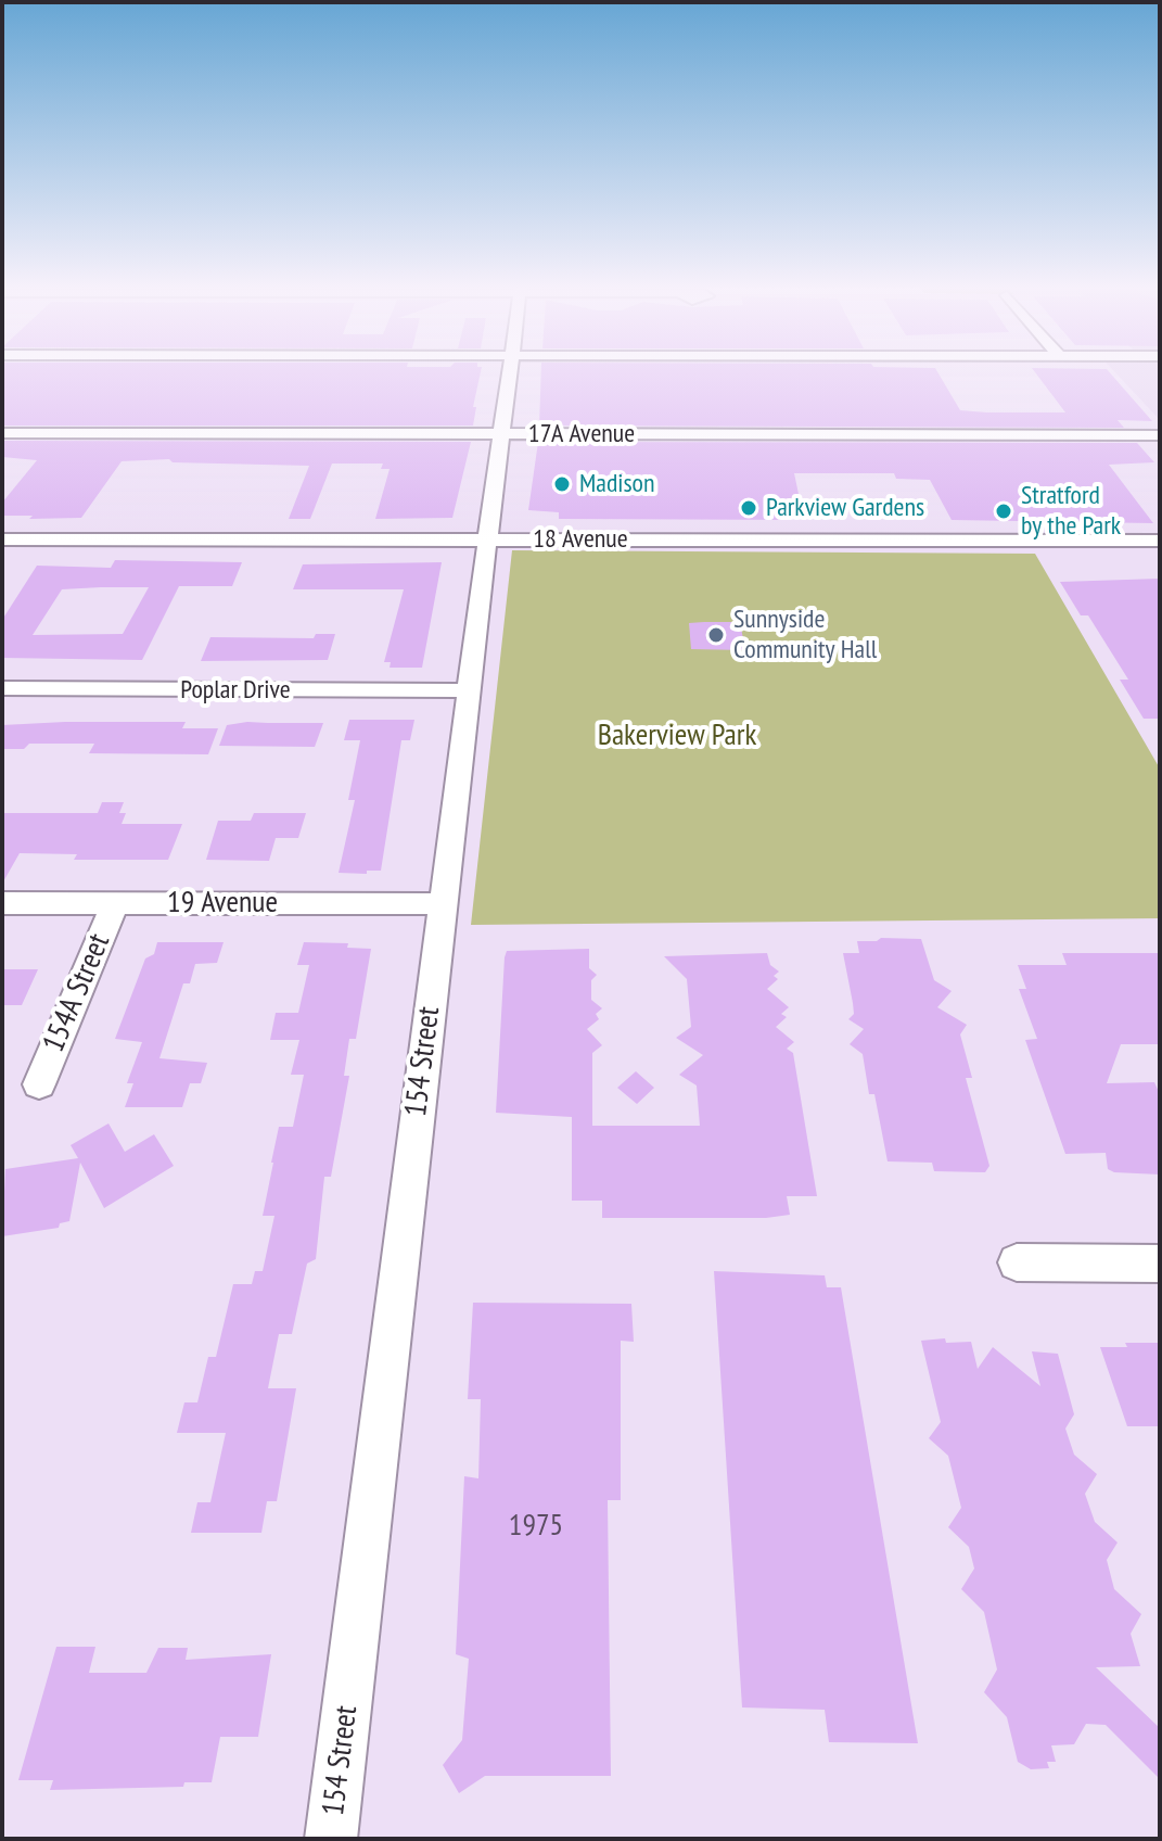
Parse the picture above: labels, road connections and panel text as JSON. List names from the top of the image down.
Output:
{
  "streets": {
    "street": [
      "17A Avenue",
      "18 Avenue",
      "Poplar Drive",
      "19 Avenue",
      "154A Street",
      "154 Street"
    ]
  },
  "crossings": [
    ["17A Avenue", "154 Street"],
    ["18 Avenue", "154 Street"],
    ["Poplar Drive", "154 Street"],
    ["19 Avenue", "154A Street"],
    ["19 Avenue", "154 Street"]
  ],
  "parks": ["Bakerview Park"],
  "places": [
    "Madison",
    "Parkview Gardens",
    "Stratford by the Park",
    "Sunnyside Community Hall"
  ],
  "house_numbers": ["1975"]
}
